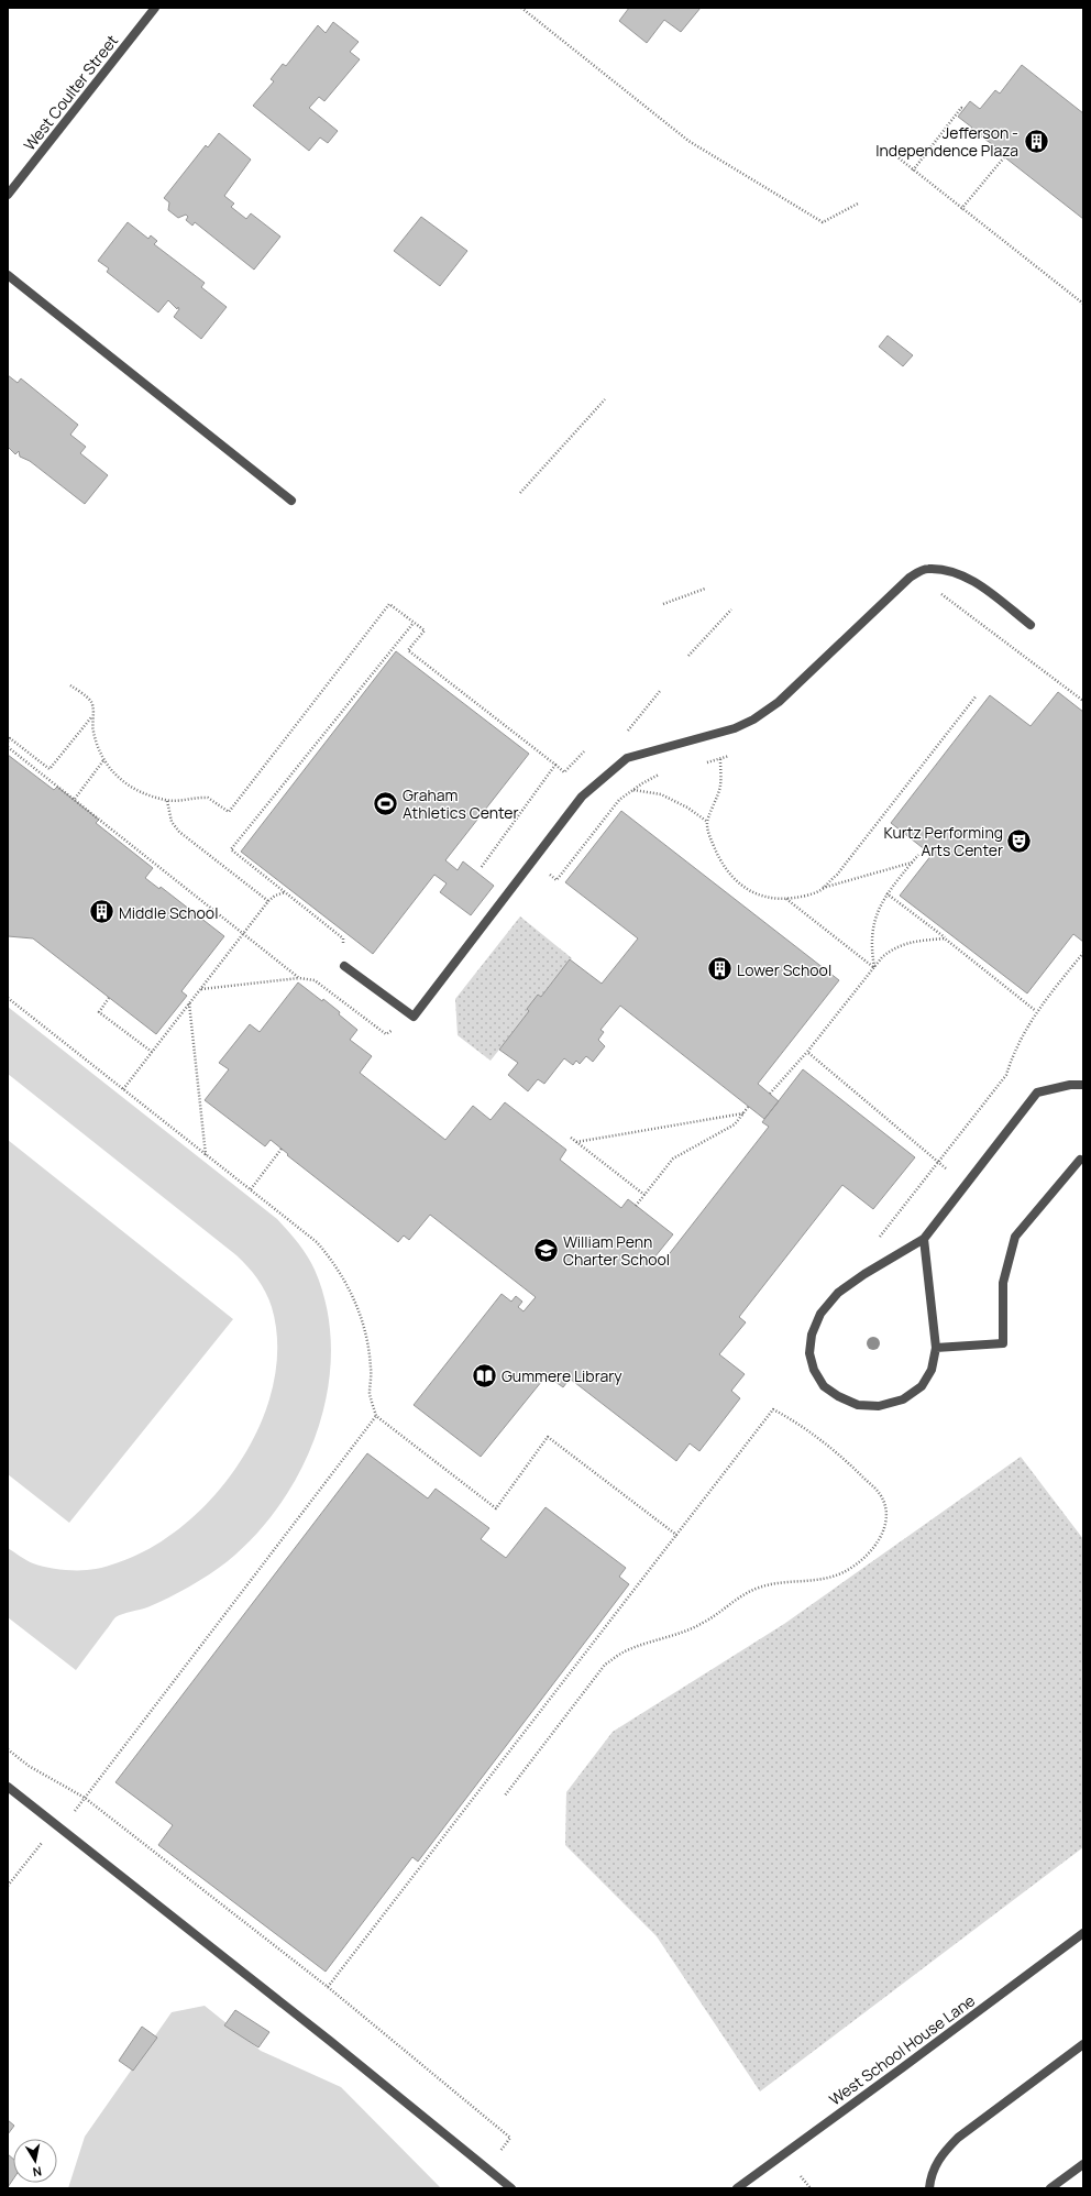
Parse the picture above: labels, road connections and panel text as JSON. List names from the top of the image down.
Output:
{
  "streets": {
    "street": ["West Coulter Street", "West School House Lane"]
  },
  "places": {
    "building": ["Jefferson - Independence Plaza", "Middle School", "Lower School"],
    "sports": ["Graham Athletics Center"],
    "theatre": ["Kurtz Performing Arts Center"],
    "school or university": ["William Penn Charter School"],
    "library": ["Gummere Library"]
  },
  "north": "bottom"
}
